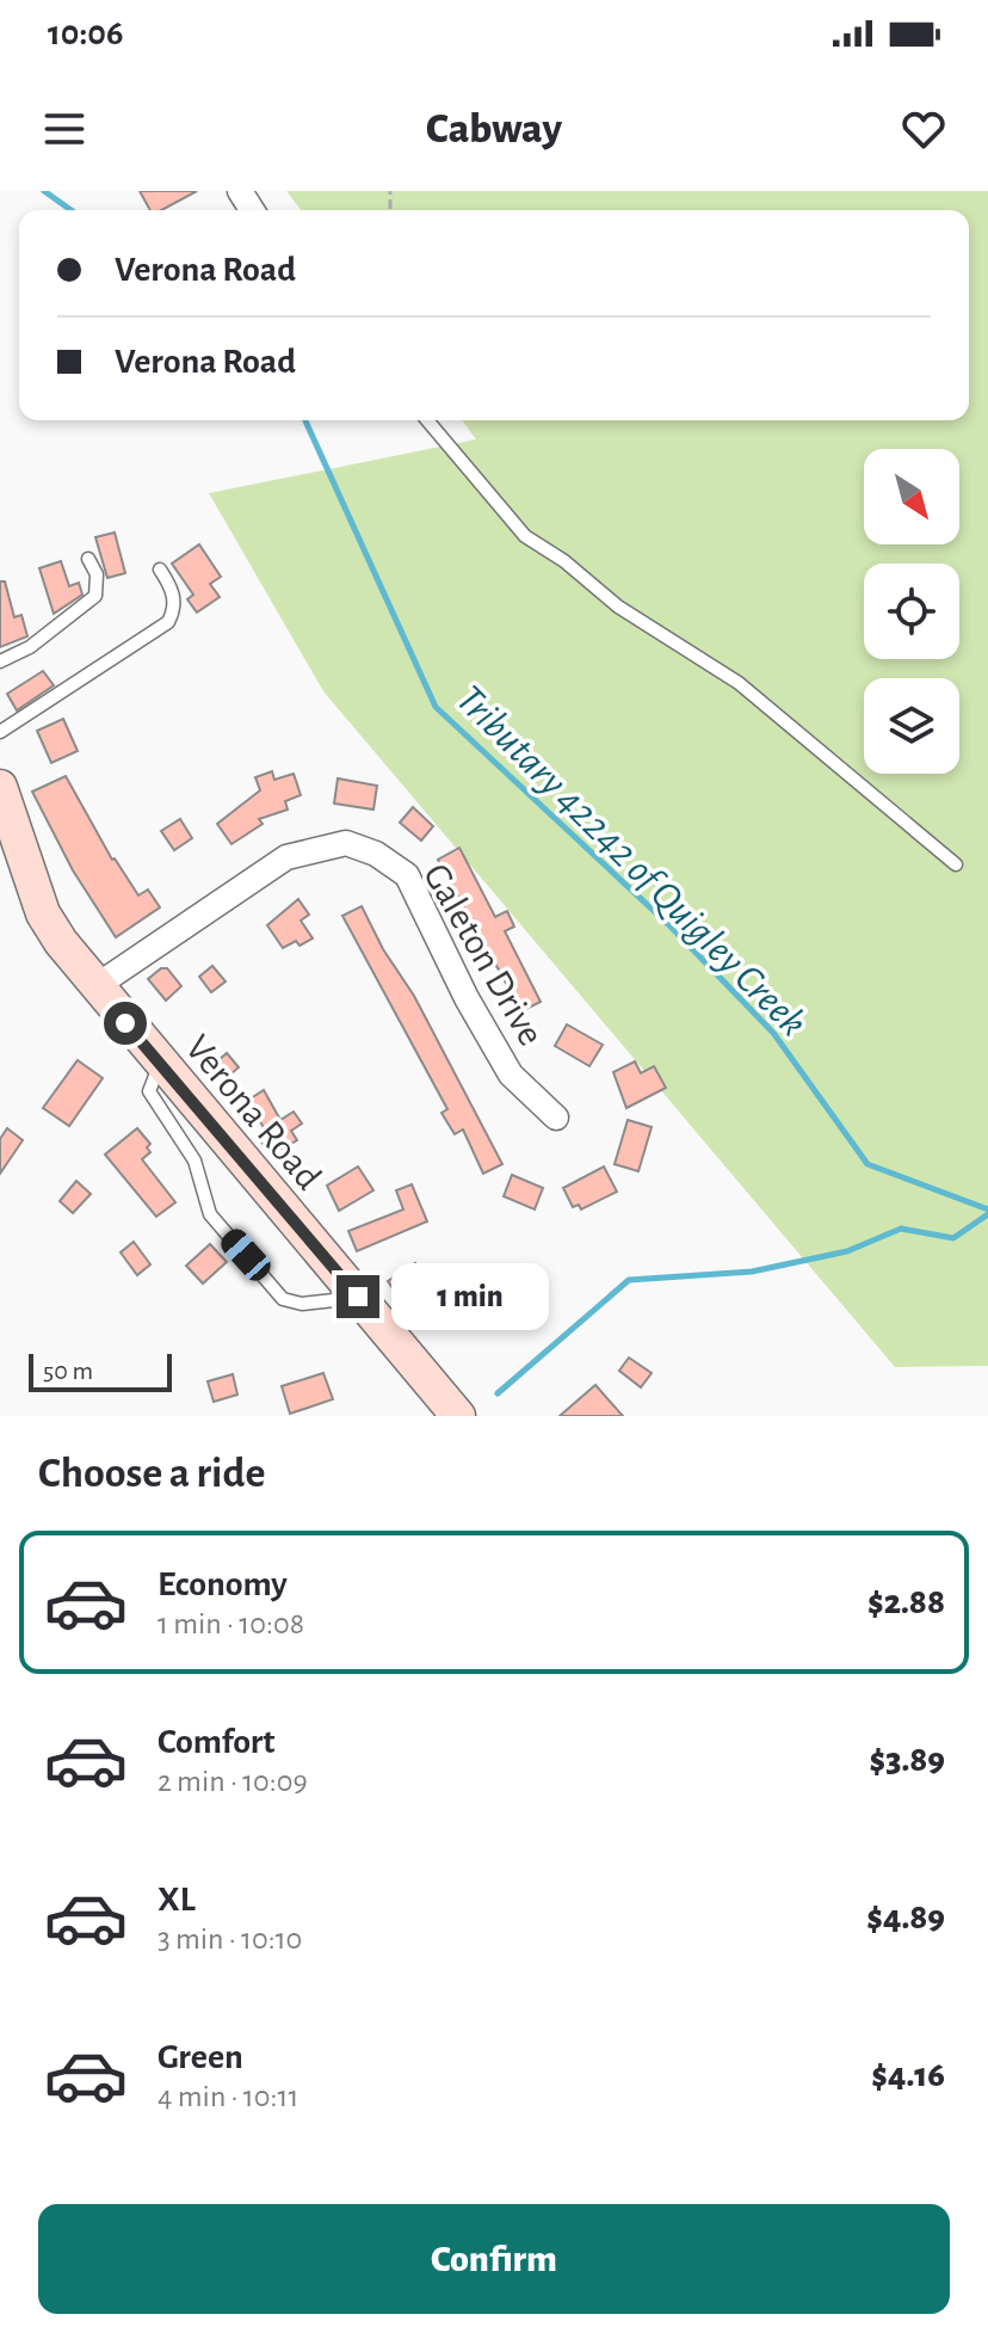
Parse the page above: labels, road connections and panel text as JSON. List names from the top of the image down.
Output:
{
  "streets": {
    "street": ["Galeton Drive", "Verona Road"]
  },
  "crossings": [
    ["Galeton Drive", "Verona Road"]
  ],
  "water": ["Tributary 42242 of Quigley Creek"],
  "scale_bar": "50 m",
  "north": "bottom right",
  "page": {
    "status": "10:06",
    "header": "Cabway",
    "banner": ["Verona Road", "Verona Road"],
    "bubble": "1 min",
    "scale": "50 m",
    "heading": "Choose a ride",
    "list": [
      {
        "name": "Economy",
        "note": "1 min · 10:08",
        "value": "$2.88"
      },
      {
        "name": "Comfort",
        "note": "2 min · 10:09",
        "value": "$3.89"
      },
      {
        "name": "XL",
        "note": "3 min · 10:10",
        "value": "$4.89"
      },
      {
        "name": "Green",
        "note": "4 min · 10:11",
        "value": "$4.16"
      }
    ],
    "buttons": "Confirm"
  }
}
